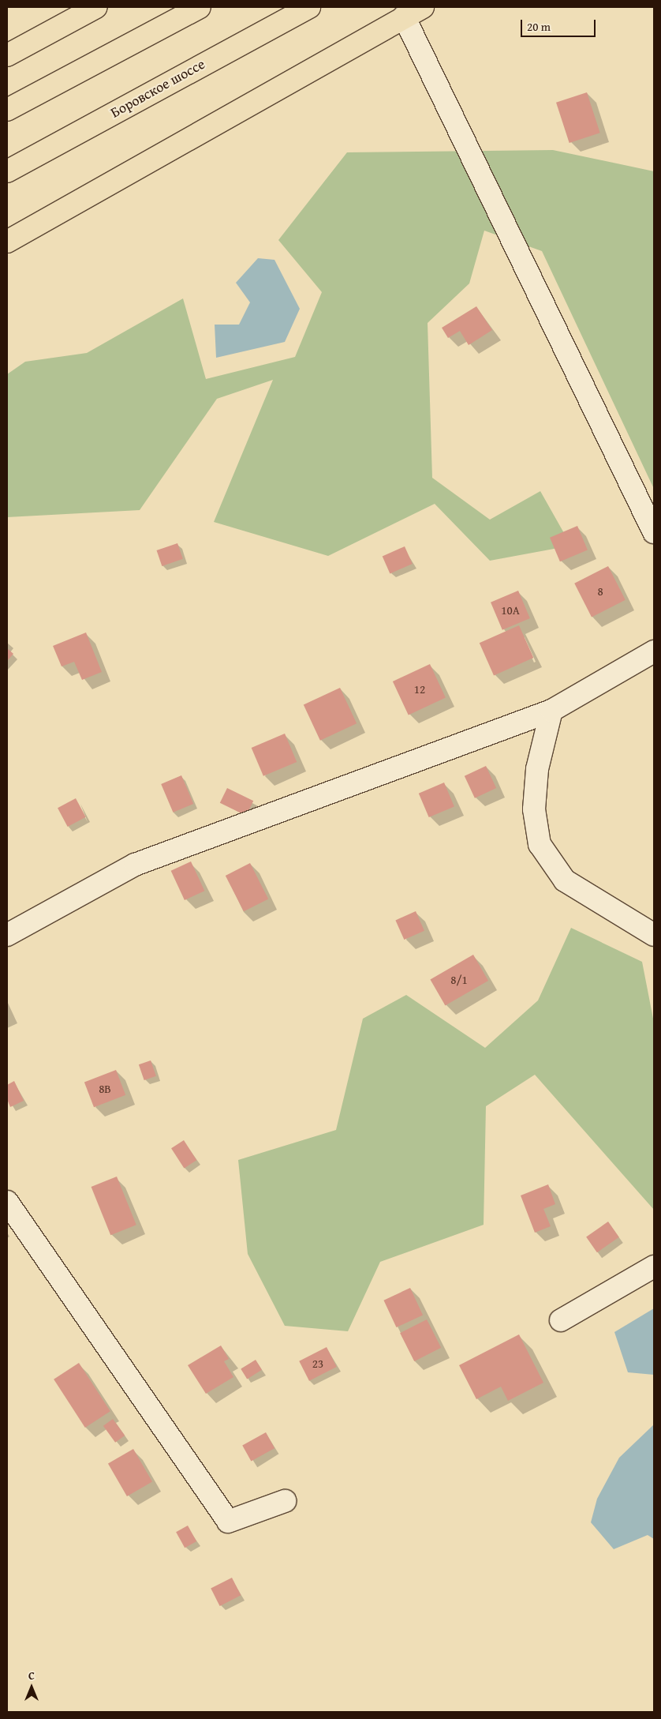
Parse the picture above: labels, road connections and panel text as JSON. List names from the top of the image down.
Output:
{
  "streets": {
    "main road": ["Боровское шоссе"]
  },
  "house_numbers": [
    "8",
    "10А",
    "12",
    "8/1",
    "8В",
    "23"
  ],
  "scale_bar": "20 m",
  "north": "top"
}
